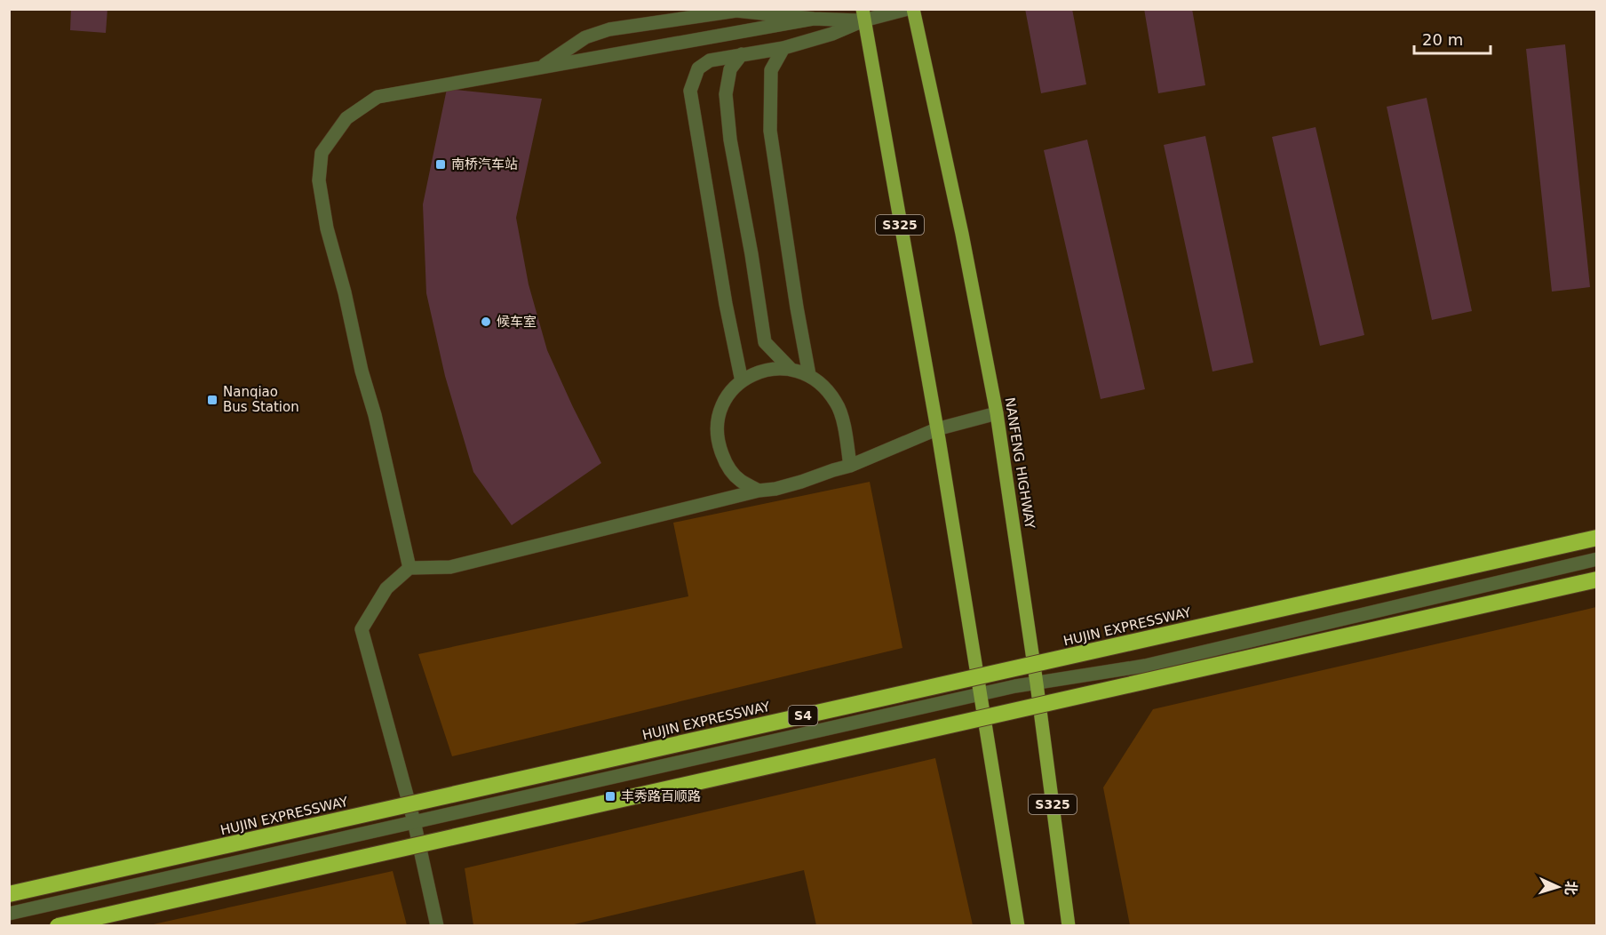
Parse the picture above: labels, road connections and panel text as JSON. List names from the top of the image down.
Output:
{
  "streets": {
    "highway": ["HUJIN EXPRESSWAY", "S4"],
    "main road": ["S325", "NANFENG HIGHWAY"]
  },
  "places": {
    "transit": ["南桥汽车站", "Nanqiao Bus Station", "丰秀路百顺路"],
    "other": ["候车室"]
  },
  "scale_bar": "20 m",
  "north": "right"
}
